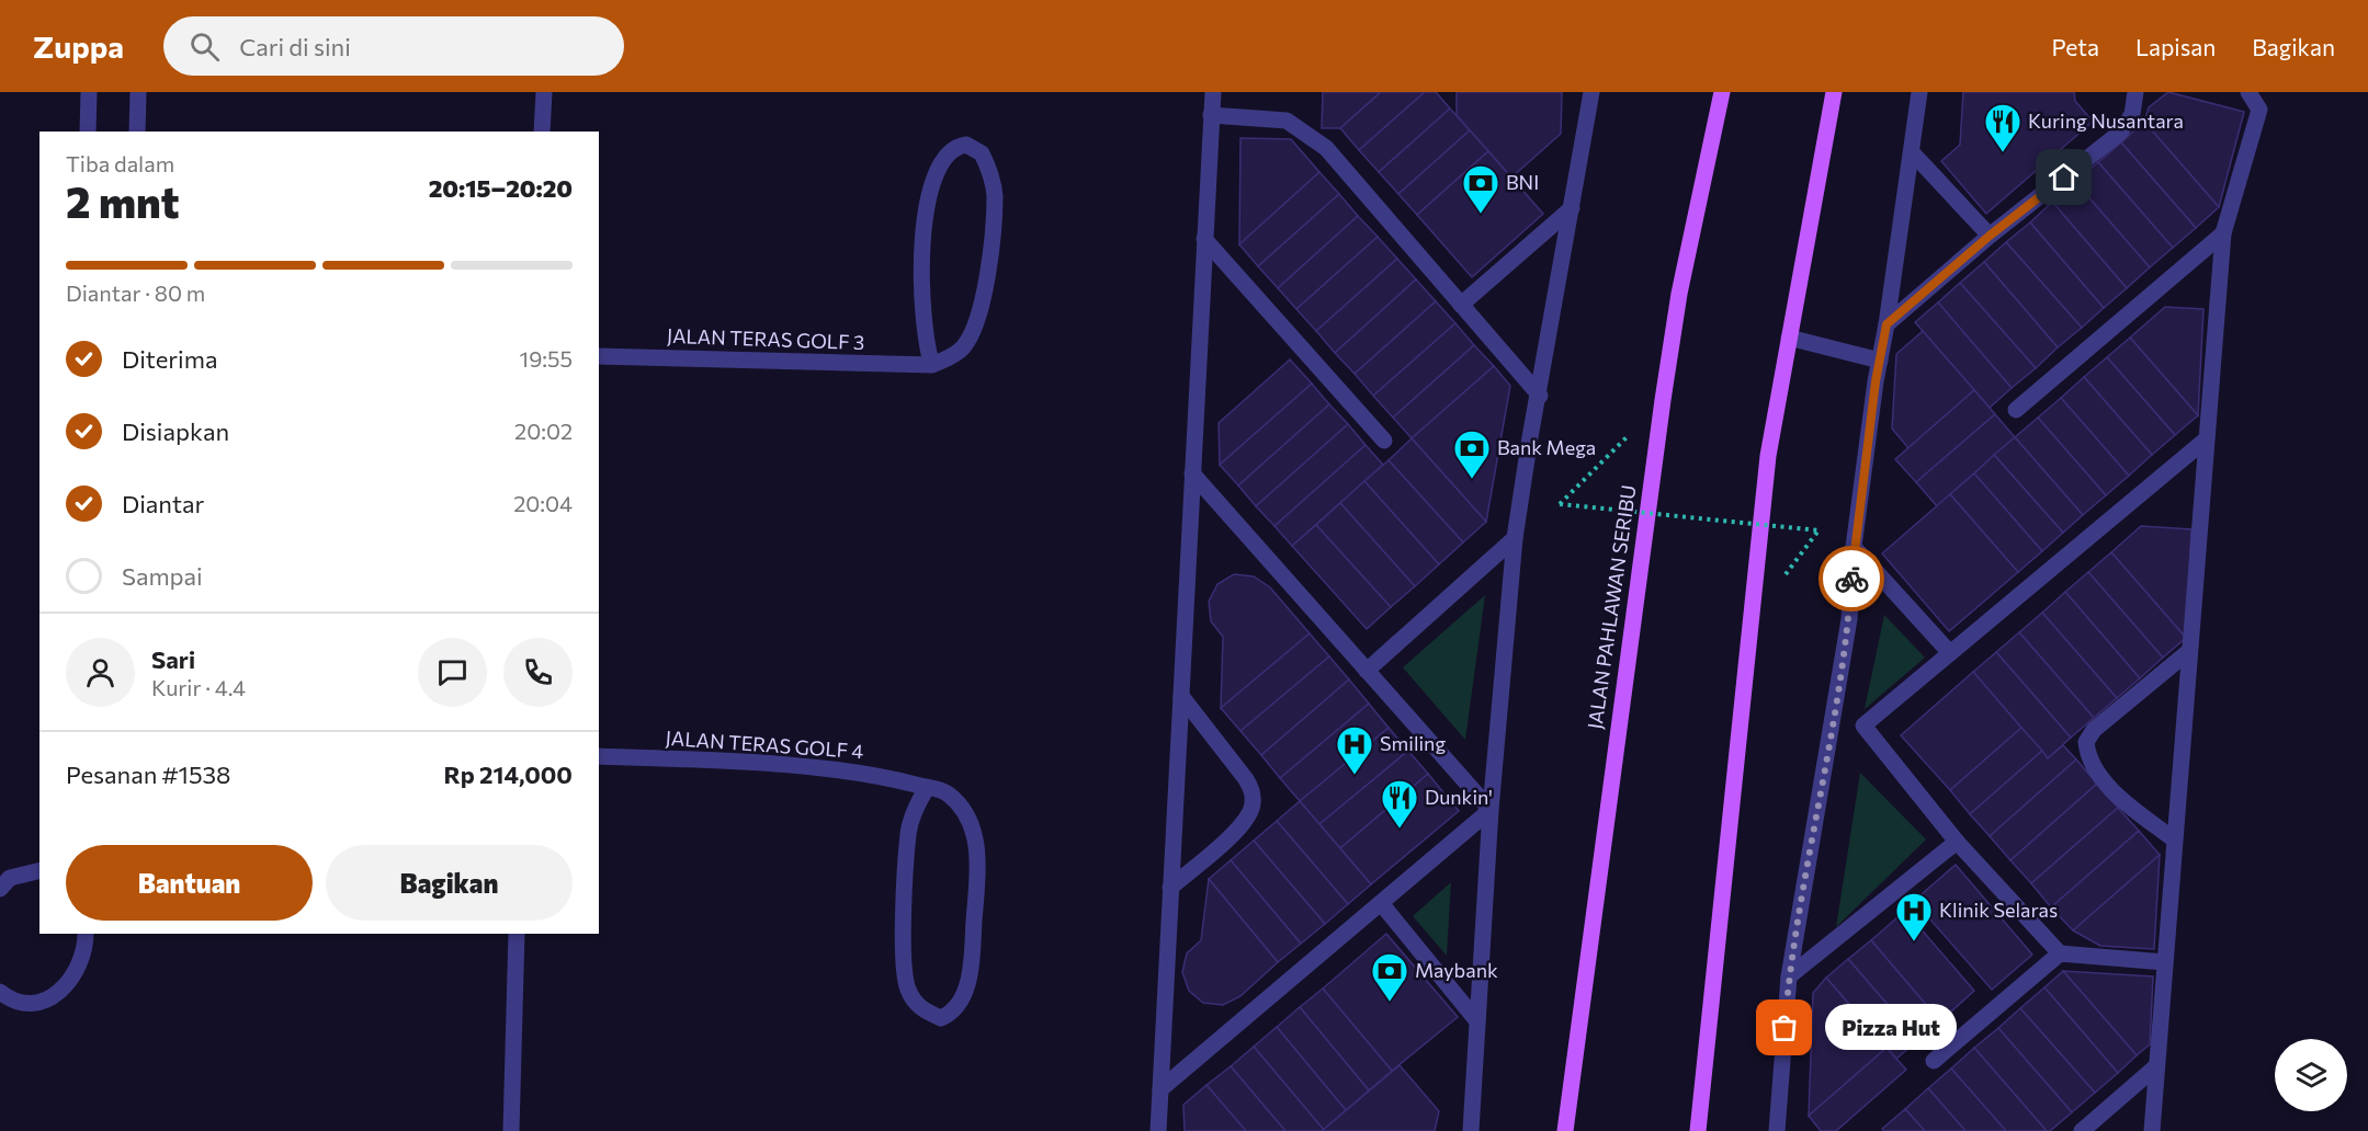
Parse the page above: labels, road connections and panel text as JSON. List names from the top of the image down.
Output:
{
  "streets": {
    "main road": ["JALAN PAHLAWAN SERIBU"],
    "street": ["JALAN TERAS GOLF 3", "JALAN TERAS GOLF 4"]
  },
  "places": {
    "restaurant": ["Kuring Nusantara", "Dunkin'"],
    "bank": ["BNI", "Bank Mega", "Maybank"],
    "hospital": ["Smiling", "Klinik Selaras"],
    "other": ["Pizza Hut"]
  },
  "page": {
    "header": "Zuppa",
    "search": "Cari di sini",
    "nav": ["Peta", "Lapisan", "Bagikan"],
    "heading": ["2 mnt", "Tiba dalam", "20:15–20:20"],
    "panel": [
      "Sari",
      "Kurir · 4.4",
      "Pesanan #1538",
      "Rp 214,000"
    ],
    "bar": "Diantar · 80 m",
    "list": [
      ["Diterima", "19:55"],
      ["Disiapkan", "20:02"],
      ["Diantar", "20:04"],
      "Sampai"
    ],
    "buttons": ["Bantuan", "Bagikan"],
    "bubble": "Pizza Hut"
  }
}
